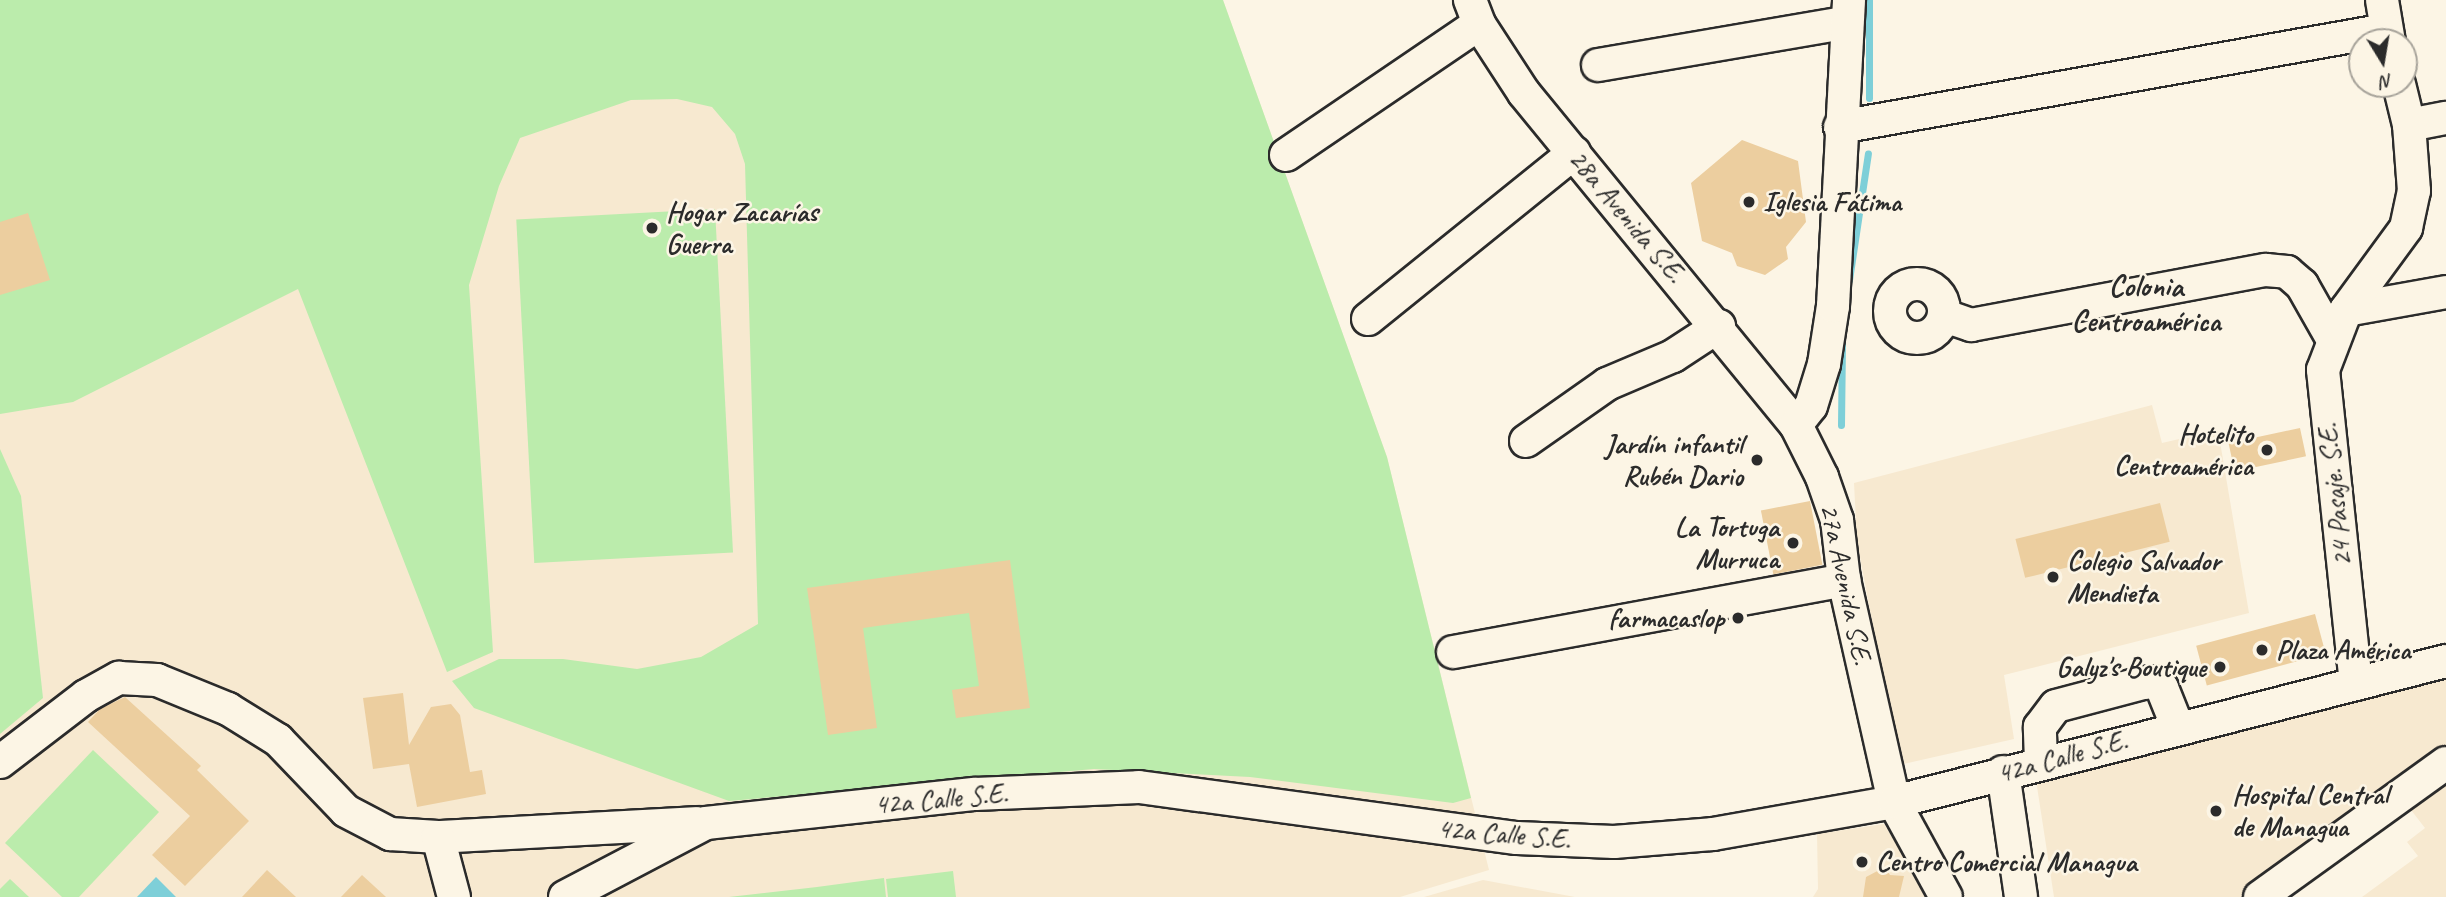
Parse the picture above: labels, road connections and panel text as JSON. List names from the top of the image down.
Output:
{
  "streets": {
    "street": [
      "28a Avenida S.E.",
      "24 Pasaje. S.E.",
      "27a Avenida S.E.",
      "42a Calle S.E."
    ]
  },
  "crossings": [
    ["28a Avenida S.E.", "27a Avenida S.E."],
    ["24 Pasaje. S.E.", "42a Calle S.E."],
    ["27a Avenida S.E.", "42a Calle S.E."]
  ],
  "districts": ["Colonia Centroamérica"],
  "places": [
    "Iglesia Fátima",
    "Hogar Zacarías Guerra",
    "Hotelito Centroamérica",
    "Jardín infantil Rubén Dario",
    "La Tortuga Murruca",
    "Colegio Salvador Mendieta",
    "farmacaslop",
    "Plaza América",
    "Galyz's Boutique",
    "Hospital Central de Managua",
    "Centro Comercial Managua"
  ],
  "north": "bottom"
}
